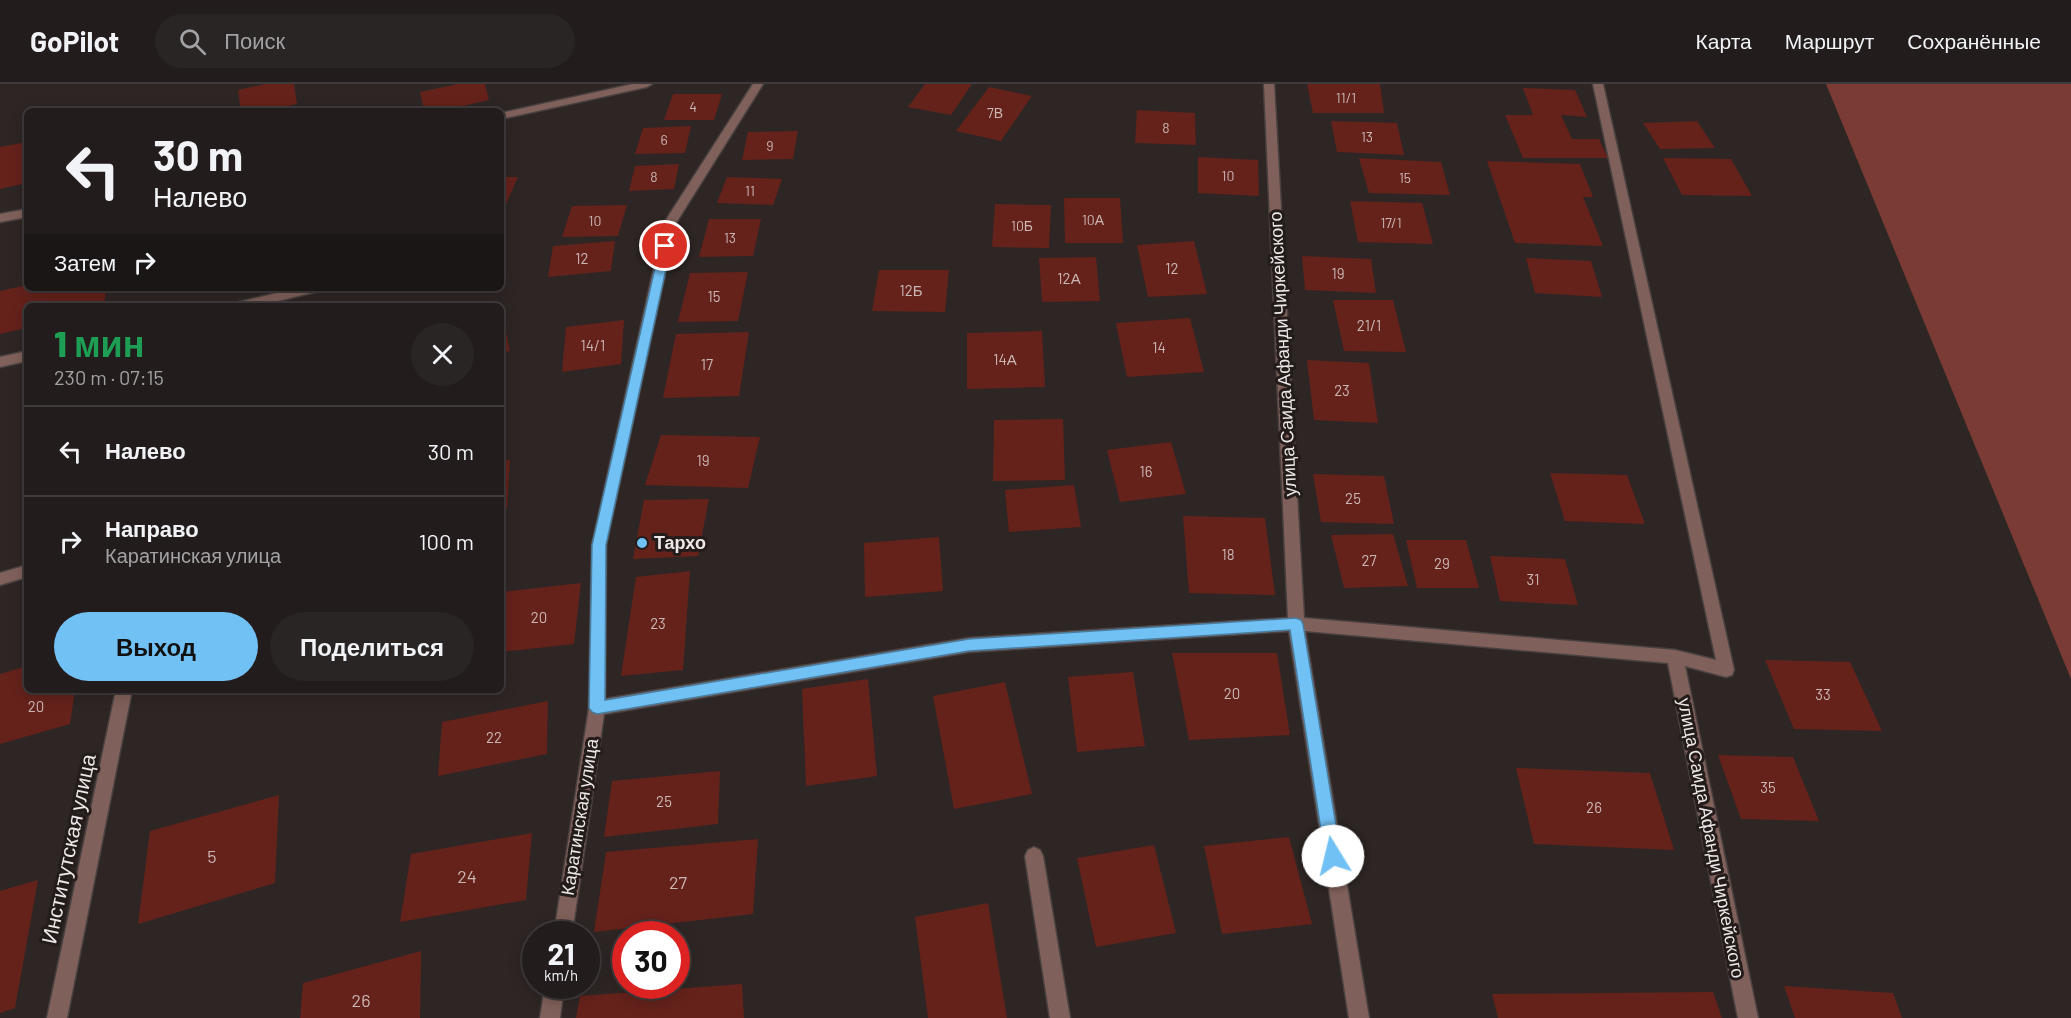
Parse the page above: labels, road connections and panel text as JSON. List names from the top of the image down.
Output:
{
  "streets": {
    "street": ["улица Саида Афанди Чиркейского", "Каратинская улица", "Институтская улица"]
  },
  "places": ["Тархо"],
  "house_numbers": [
    "11/1",
    "4",
    "7В",
    "8",
    "13",
    "6",
    "9",
    "10",
    "8",
    "15",
    "11",
    "10А",
    "10",
    "17/1",
    "10Б",
    "13",
    "12",
    "12",
    "19",
    "12А",
    "12Б",
    "15",
    "21/1",
    "14/1",
    "14",
    "14А",
    "17",
    "23",
    "19",
    "16",
    "25",
    "18",
    "27",
    "29",
    "31",
    "20",
    "23",
    "20",
    "33",
    "20",
    "22",
    "35",
    "25",
    "26",
    "5",
    "24",
    "27",
    "26"
  ],
  "page": {
    "header": "GoPilot",
    "search": "Поиск",
    "nav": ["Карта", "Маршрут", "Сохранённые"],
    "turn": ["30 m", "Налево"],
    "then": "Затем",
    "heading": ["1 мин", "230 m · 07:15"],
    "list": [
      {
        "name": "Налево",
        "value": "30 m"
      },
      {
        "name": "Направо",
        "note": "Каратинская улица",
        "value": "100 m"
      }
    ],
    "buttons": ["Выход", "Поделиться"],
    "speed": "21 km/h",
    "limit": "30"
  }
}
